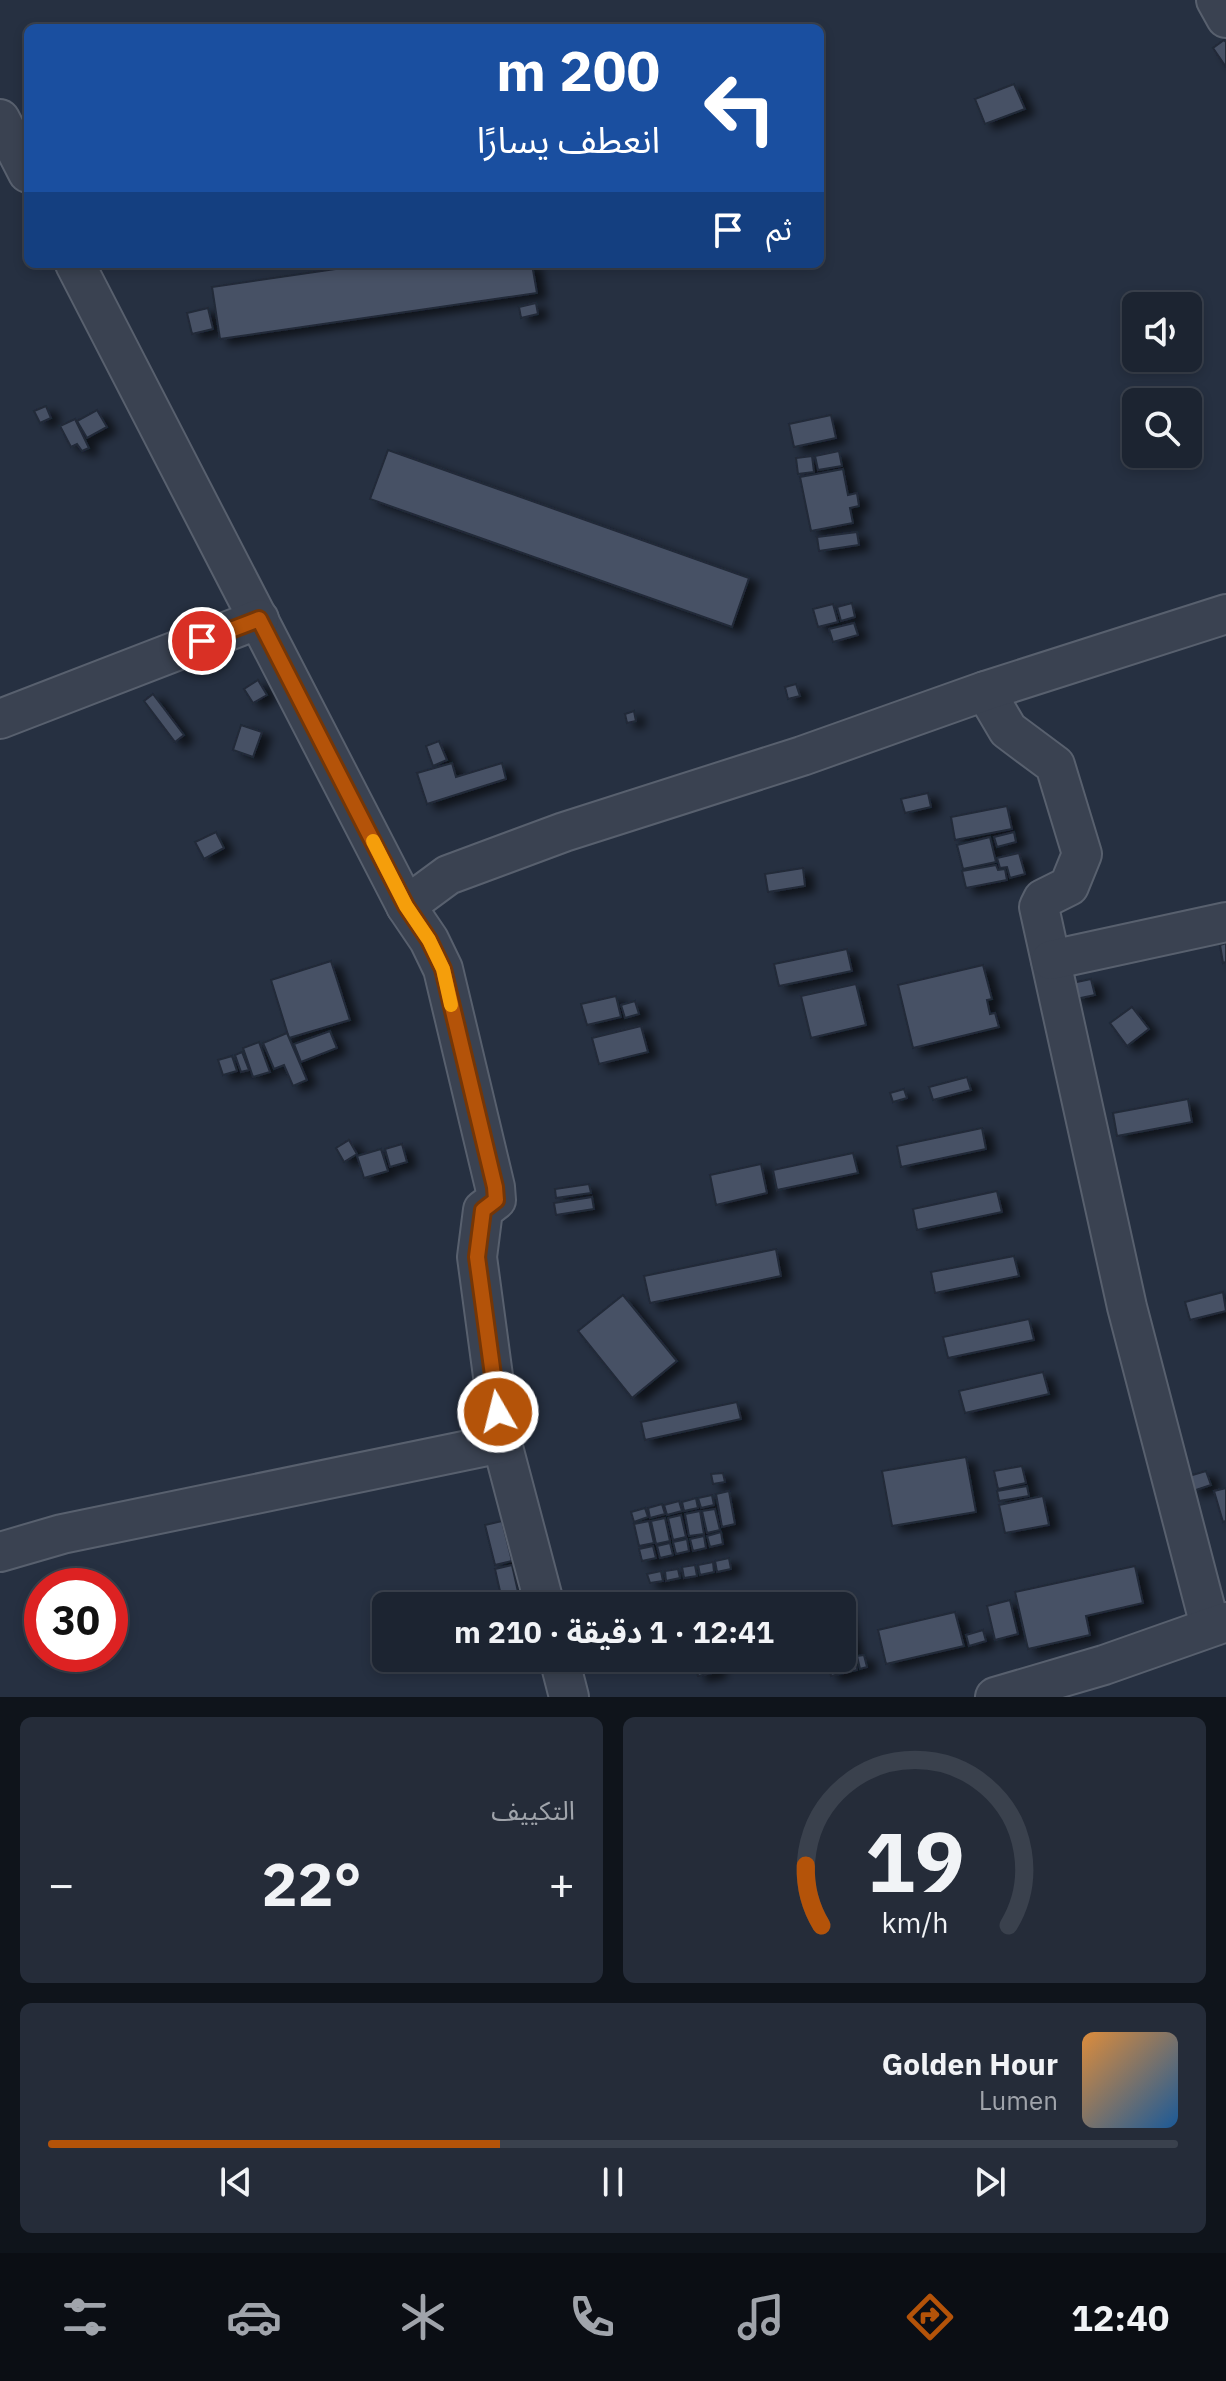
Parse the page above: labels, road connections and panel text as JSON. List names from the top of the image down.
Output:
{
  "page": {
    "turn": ["200 m", "انعطف يسارًا"],
    "then": "ثم",
    "limit": "30",
    "trip": "12:41 · 1 دقيقة · 210 m",
    "tile": "التكييف",
    "heat": ["−", "22°", "+"],
    "song": ["Golden Hour", "Lumen"],
    "tabs": "12:40",
    "gauge": ["19", "km/h"]
  }
}
